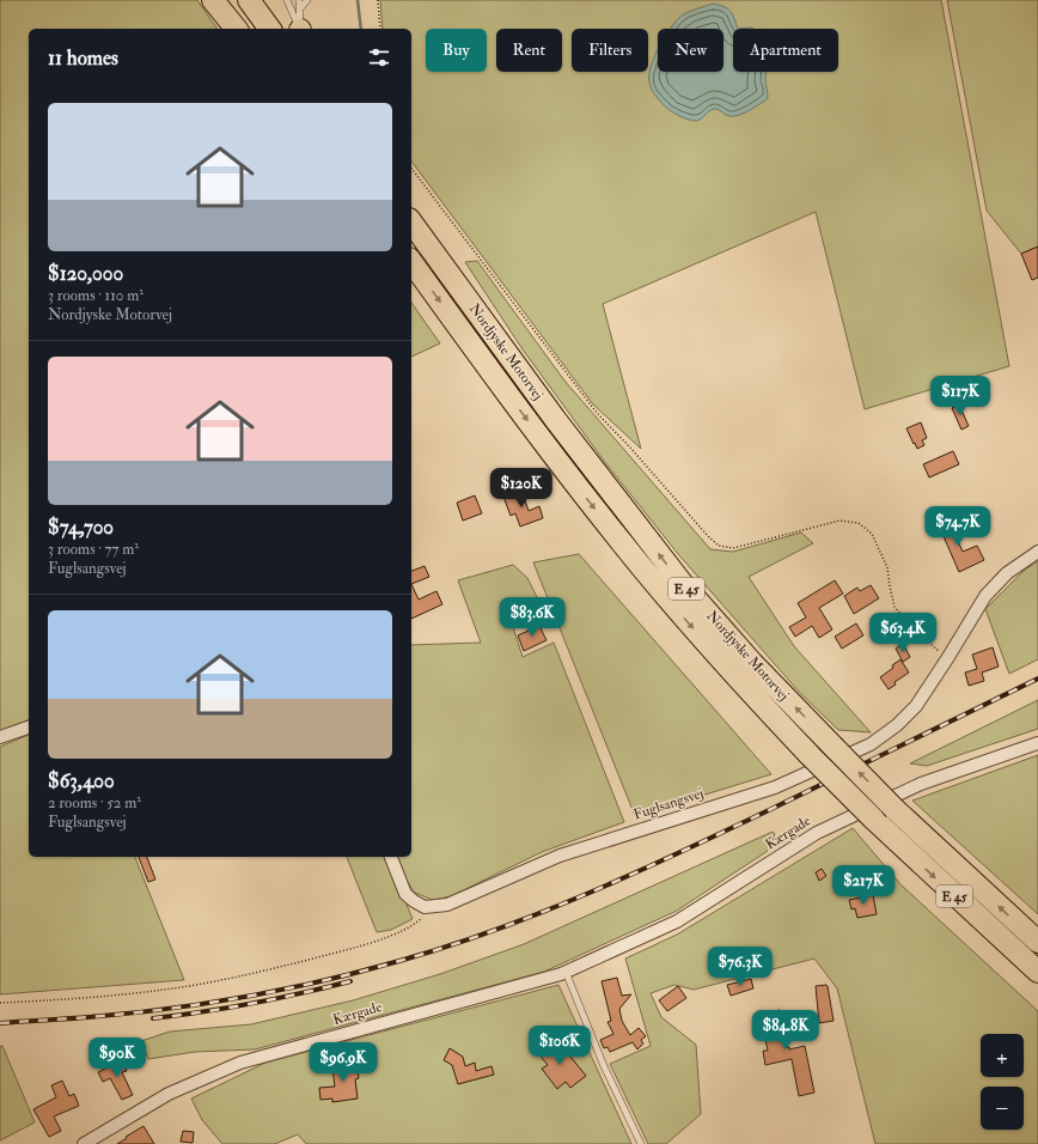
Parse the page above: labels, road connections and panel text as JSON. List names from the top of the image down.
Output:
{
  "streets": {
    "highway": ["Nordjyske Motorvej", "E 45"],
    "street": ["Fuglsangsvej", "Kærgade"]
  },
  "page": {
    "chip": [
      "Buy",
      "Rent",
      "Filters",
      "New",
      "Apartment"
    ],
    "heading": "11 homes",
    "list": [
      {
        "name": "$120,000",
        "note": "3 rooms · 110 m² · Nordjyske Motorvej"
      },
      {
        "name": "$74,700",
        "note": "3 rooms · 77 m² · Fuglsangsvej"
      },
      {
        "name": "$63,400",
        "note": "2 rooms · 52 m² · Fuglsangsvej"
      }
    ],
    "price": [
      "$117K",
      "$120K",
      "$74.7K",
      "$83.6K",
      "$63.4K",
      "$217K",
      "$76.3K",
      "$84.8K",
      "$106K",
      "$90K",
      "$96.9K"
    ],
    "map_buttons": ["+", "−"]
  }
}
